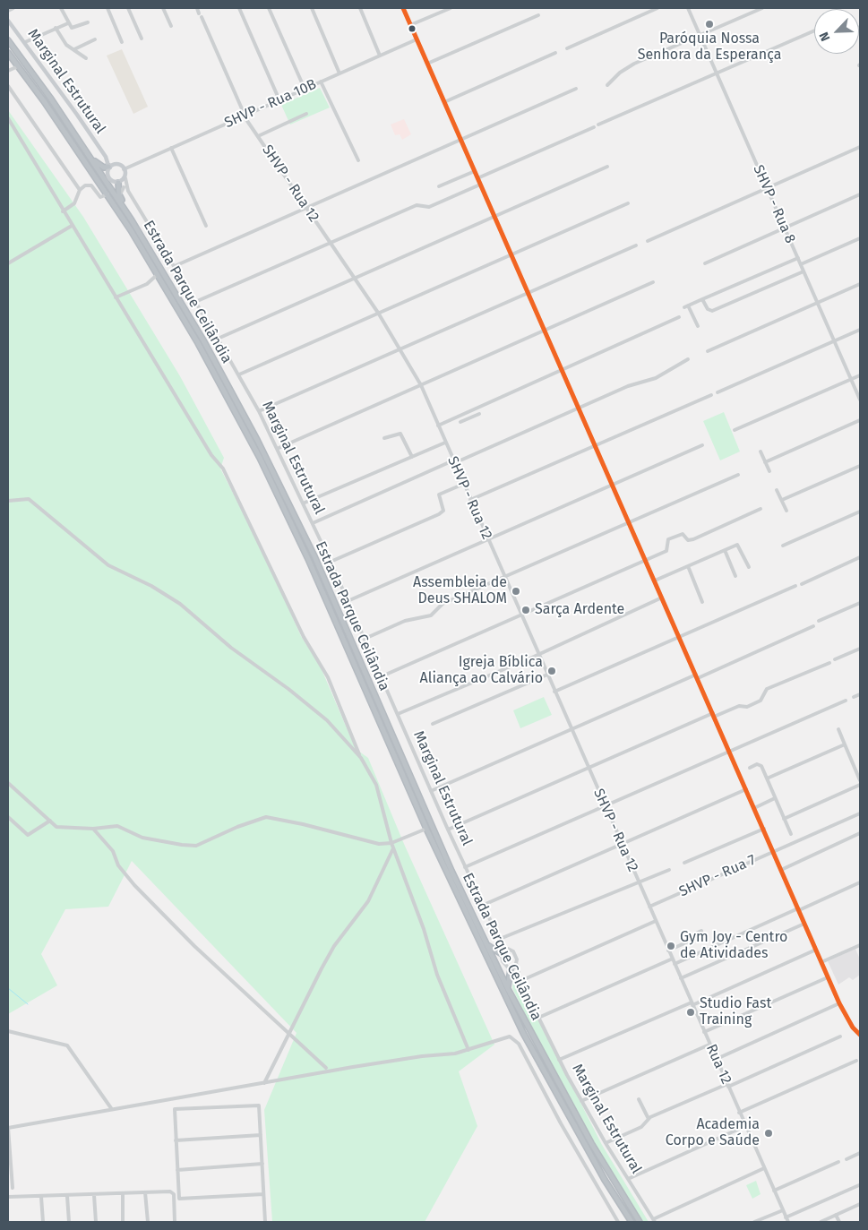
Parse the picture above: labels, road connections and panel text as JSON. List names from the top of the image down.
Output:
{
  "streets": {
    "highway": ["Estrada Parque Ceilândia"],
    "main road": ["Marginal Estrutural"],
    "street": [
      "SHVP - Rua 10B",
      "SHVP - Rua 12",
      "SHVP - Rua 8",
      "SHVP - Rua 7",
      "Rua 12"
    ]
  },
  "crossings": [
    ["Marginal Estrutural", "SHVP - Rua 10B"],
    ["SHVP - Rua 10B", "SHVP - Rua 12"],
    ["SHVP - Rua 12", "SHVP - Rua 7"],
    ["SHVP - Rua 12", "Rua 12"],
    ["SHVP - Rua 7", "Rua 12"]
  ],
  "places": [
    "Paróquia Nossa Senhora da Esperança",
    "Assembleia de Deus SHALOM",
    "Sarça Ardente",
    "Igreja Bíblica Aliança ao Calvário",
    "Gym Joy - Centro de Atividades",
    "Studio Fast Training",
    "Academia Corpo e Saúde"
  ],
  "north": "bottom left"
}
